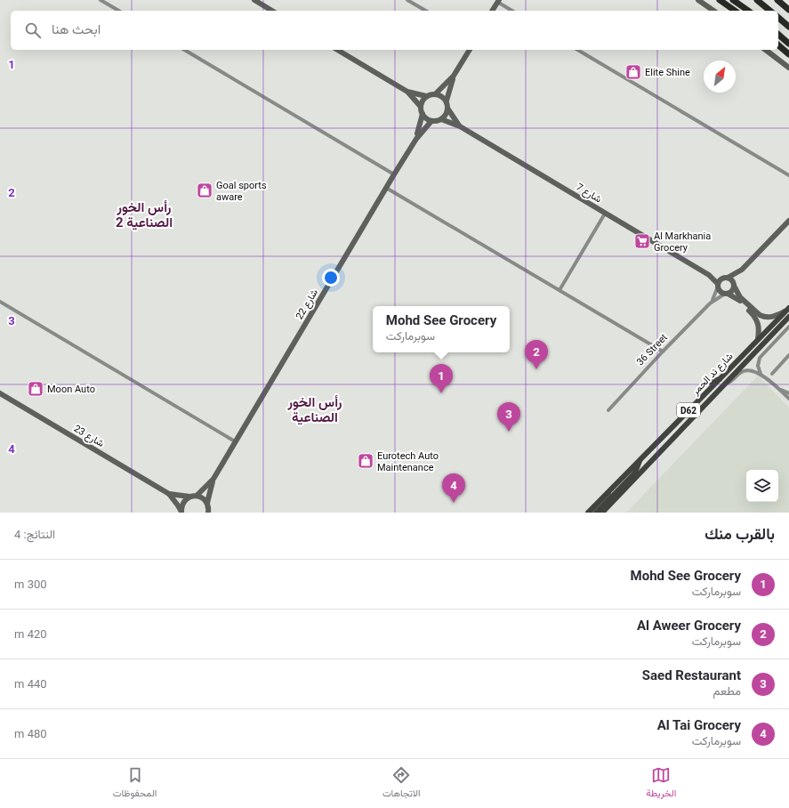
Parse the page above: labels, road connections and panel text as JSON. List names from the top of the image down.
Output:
{
  "streets": {
    "main road": ["شارع ند الحمر", "D62"],
    "street": [
      "شارع 7",
      "شارع 22",
      "36 Street",
      "شارع 23"
    ]
  },
  "crossings": [
    ["شارع 7", "36 Street"],
    ["شارع 22", "شارع 23"]
  ],
  "districts": ["رأس الخور الصناعية 2", "رأس الخور الصناعية"],
  "places": {
    "shop": [
      "Elite Shine",
      "Goal sports aware",
      "Moon Auto",
      "Eurotech Auto Maintenance"
    ],
    "supermarket": ["Al Markhania Grocery"]
  },
  "north": "top right",
  "page": {
    "search": "ابحث هنا",
    "popup": ["Mohd See Grocery", "سوبرماركت"],
    "pins": [
      "2",
      "1",
      "3",
      "4"
    ],
    "heading": ["بالقرب منك", "النتائج: 4"],
    "list": [
      {
        "mark": "1",
        "name": "Mohd See Grocery",
        "note": "سوبرماركت",
        "value": "300 m"
      },
      {
        "mark": "2",
        "name": "Al Aweer Grocery",
        "note": "سوبرماركت",
        "value": "420 m"
      },
      {
        "mark": "3",
        "name": "Saed Restaurant",
        "note": "مطعم",
        "value": "440 m"
      },
      {
        "mark": "4",
        "name": "Al Tai Grocery",
        "note": "سوبرماركت",
        "value": "480 m"
      }
    ],
    "nav": ["الخريطة", "الاتجاهات", "المحفوظات"]
  },
  "grid": {
    "rows": [
      "1",
      "2",
      "3",
      "4"
    ]
  }
}
